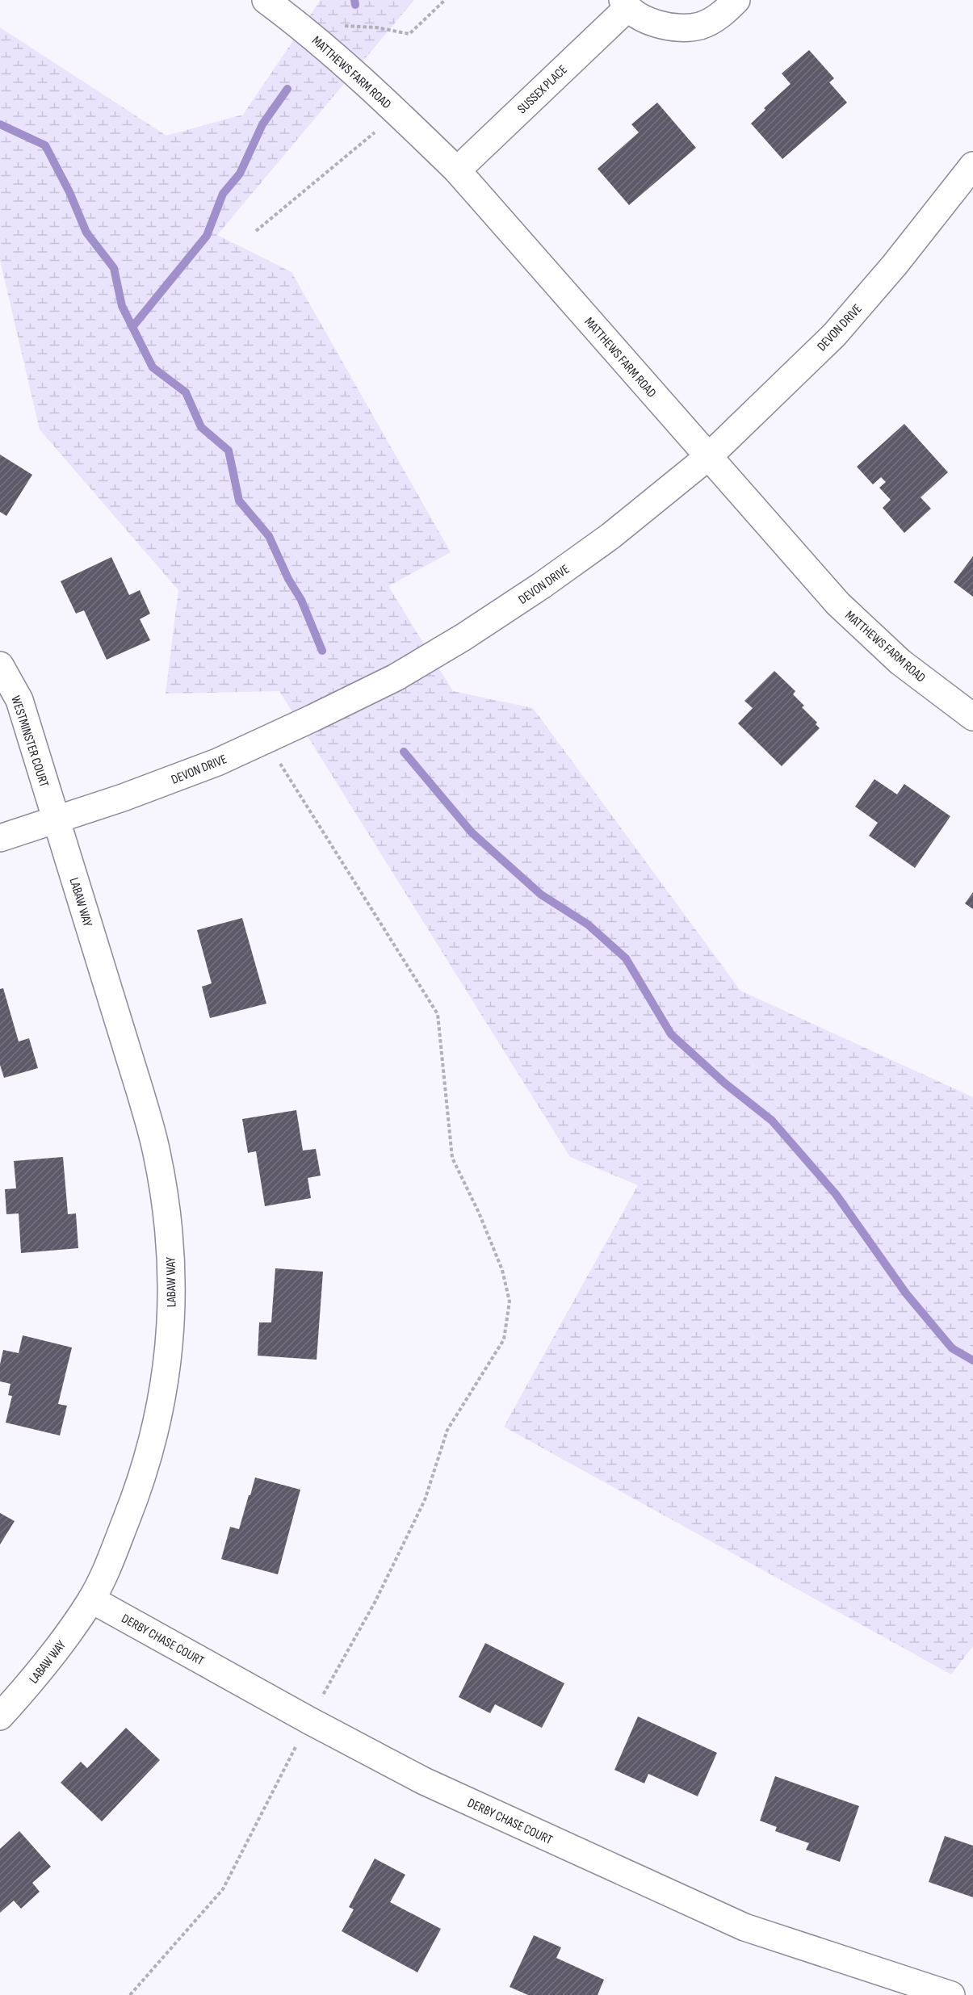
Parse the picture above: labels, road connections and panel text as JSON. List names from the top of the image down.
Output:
{
  "streets": {
    "street": [
      "MATTHEWS FARM ROAD",
      "SUSSEX PLACE",
      "DEVON DRIVE",
      "WESTMINSTER COURT",
      "LABAW WAY",
      "DERBY CHASE COURT"
    ]
  },
  "crossings": [
    ["MATTHEWS FARM ROAD", "SUSSEX PLACE"],
    ["MATTHEWS FARM ROAD", "DEVON DRIVE"],
    ["DEVON DRIVE", "WESTMINSTER COURT"],
    ["DEVON DRIVE", "LABAW WAY"],
    ["WESTMINSTER COURT", "LABAW WAY"],
    ["LABAW WAY", "DERBY CHASE COURT"]
  ]
}
